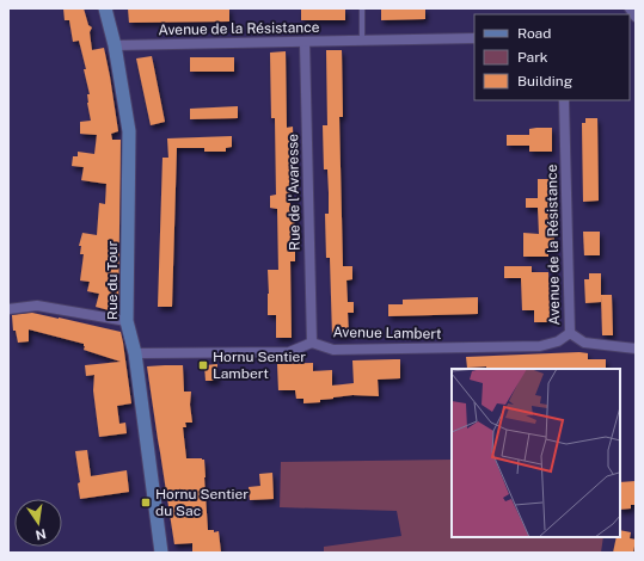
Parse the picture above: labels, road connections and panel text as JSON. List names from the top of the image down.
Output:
{
  "streets": {
    "street": [
      "Avenue de la Résistance",
      "Rue de l'Avaresse",
      "Rue du Tour",
      "Avenue Lambert"
    ]
  },
  "crossings": [
    ["Avenue de la Résistance", "Rue de l'Avaresse"],
    ["Avenue de la Résistance", "Rue du Tour"],
    ["Avenue de la Résistance", "Avenue Lambert"],
    ["Rue de l'Avaresse", "Avenue Lambert"],
    ["Rue du Tour", "Avenue Lambert"]
  ],
  "places": {
    "transit": ["Hornu Sentier Lambert", "Hornu Sentier du Sac"]
  },
  "legend": ["Road", "Park", "Building"],
  "north": "bottom"
}
